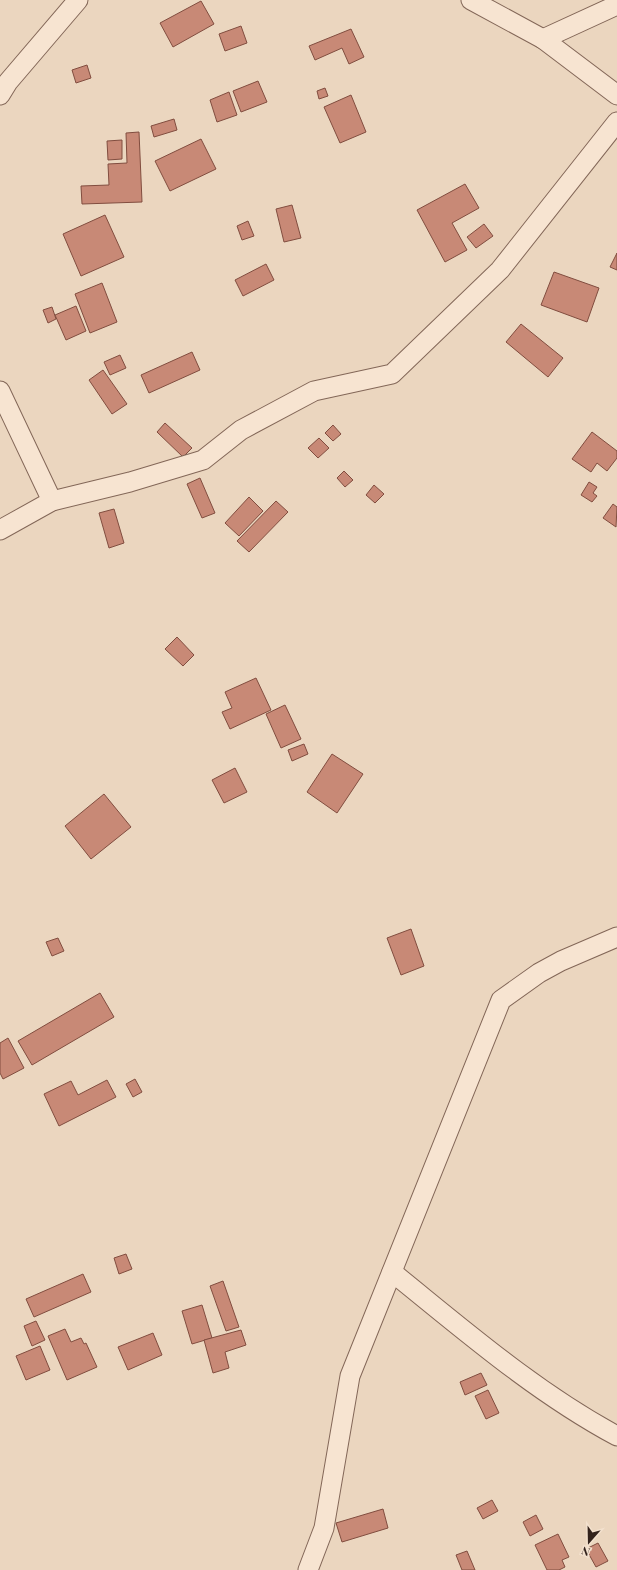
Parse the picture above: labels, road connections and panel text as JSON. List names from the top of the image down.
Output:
{
  "north": "bottom"
}
